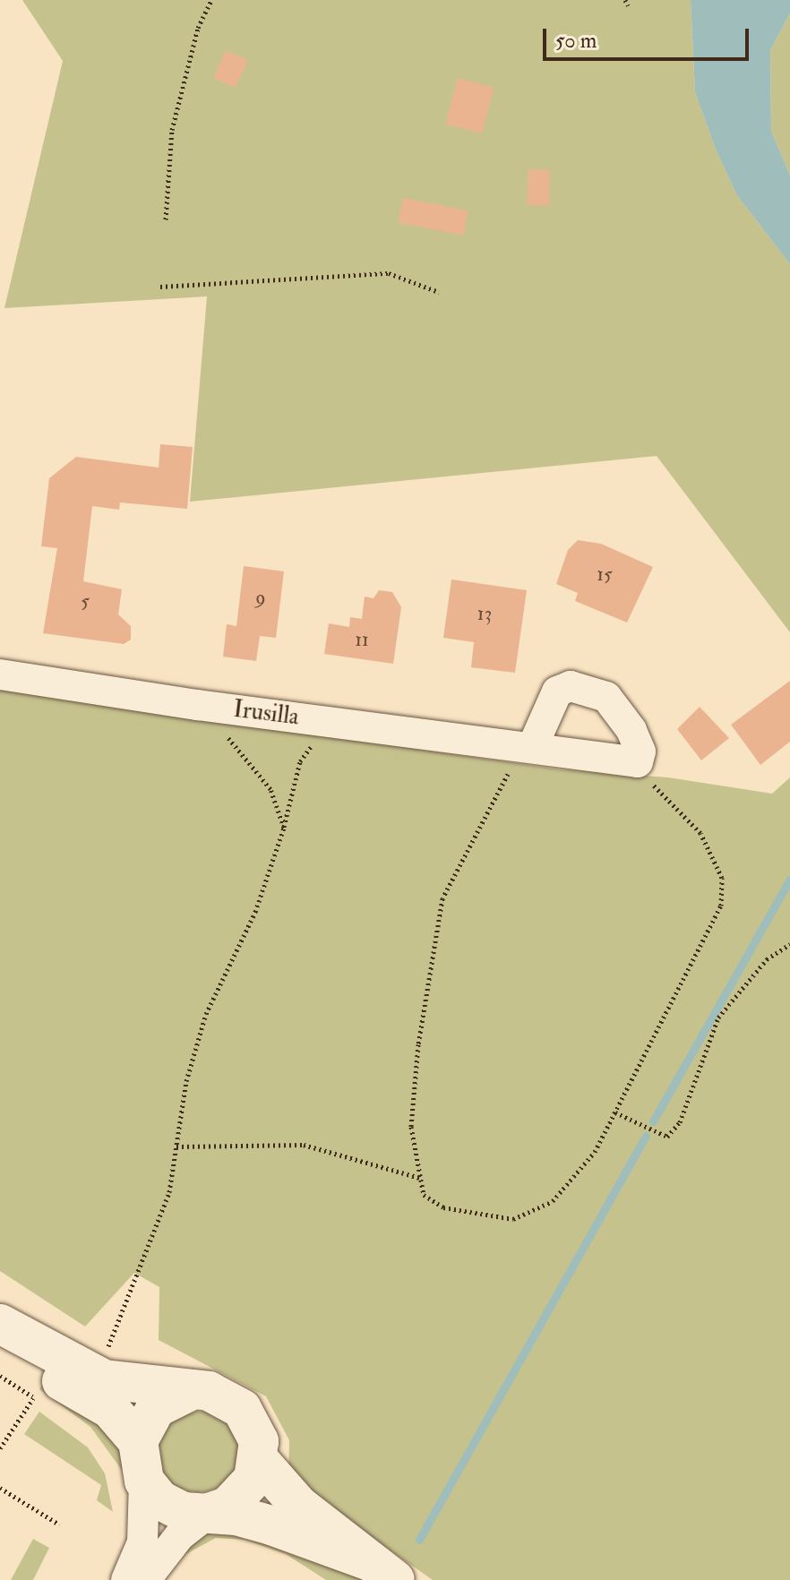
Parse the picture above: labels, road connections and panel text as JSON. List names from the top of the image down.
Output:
{
  "streets": {
    "street": ["Irusilla"]
  },
  "house_numbers": [
    "15",
    "9",
    "5",
    "13",
    "11"
  ],
  "scale_bar": "50 m"
}
